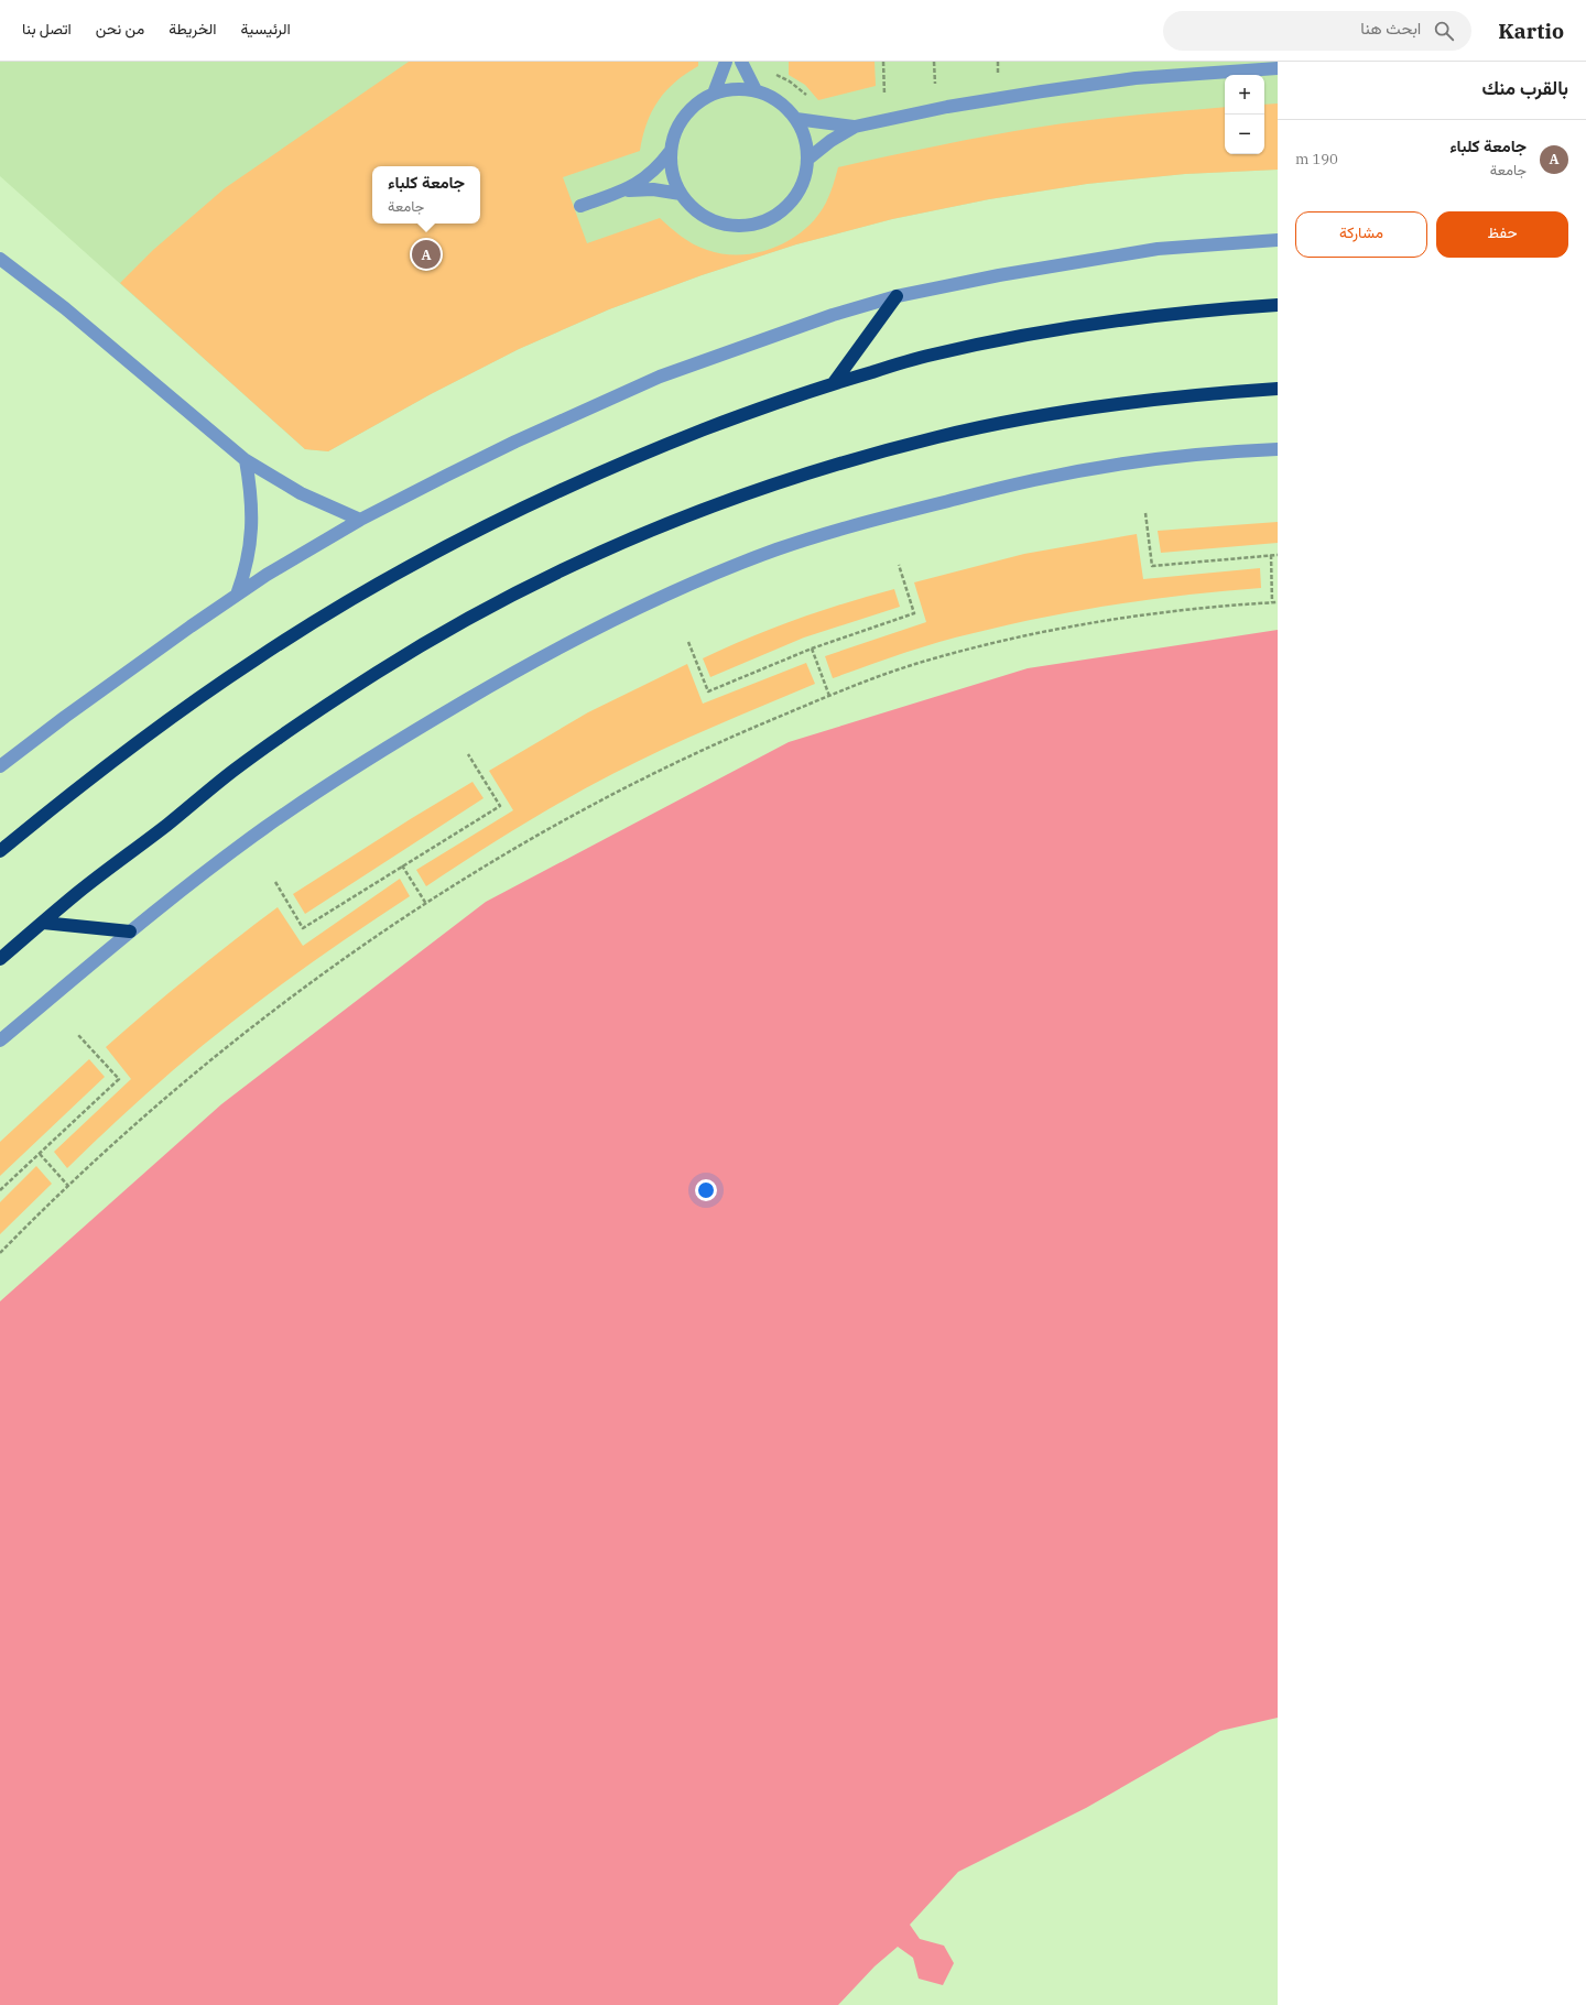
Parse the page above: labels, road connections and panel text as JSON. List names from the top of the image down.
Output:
{
  "page": {
    "header": "Kartio",
    "search": "ابحث هنا",
    "nav": [
      "الرئيسية",
      "الخريطة",
      "من نحن",
      "اتصل بنا"
    ],
    "heading": "بالقرب منك",
    "map_buttons": ["+", "−"],
    "list": [
      {
        "mark": "A",
        "name": "جامعة كلباء",
        "note": "جامعة",
        "value": "190 m"
      }
    ],
    "popup": ["جامعة كلباء", "جامعة"],
    "buttons": ["حفظ", "مشاركة"],
    "pins": "A"
  }
}
